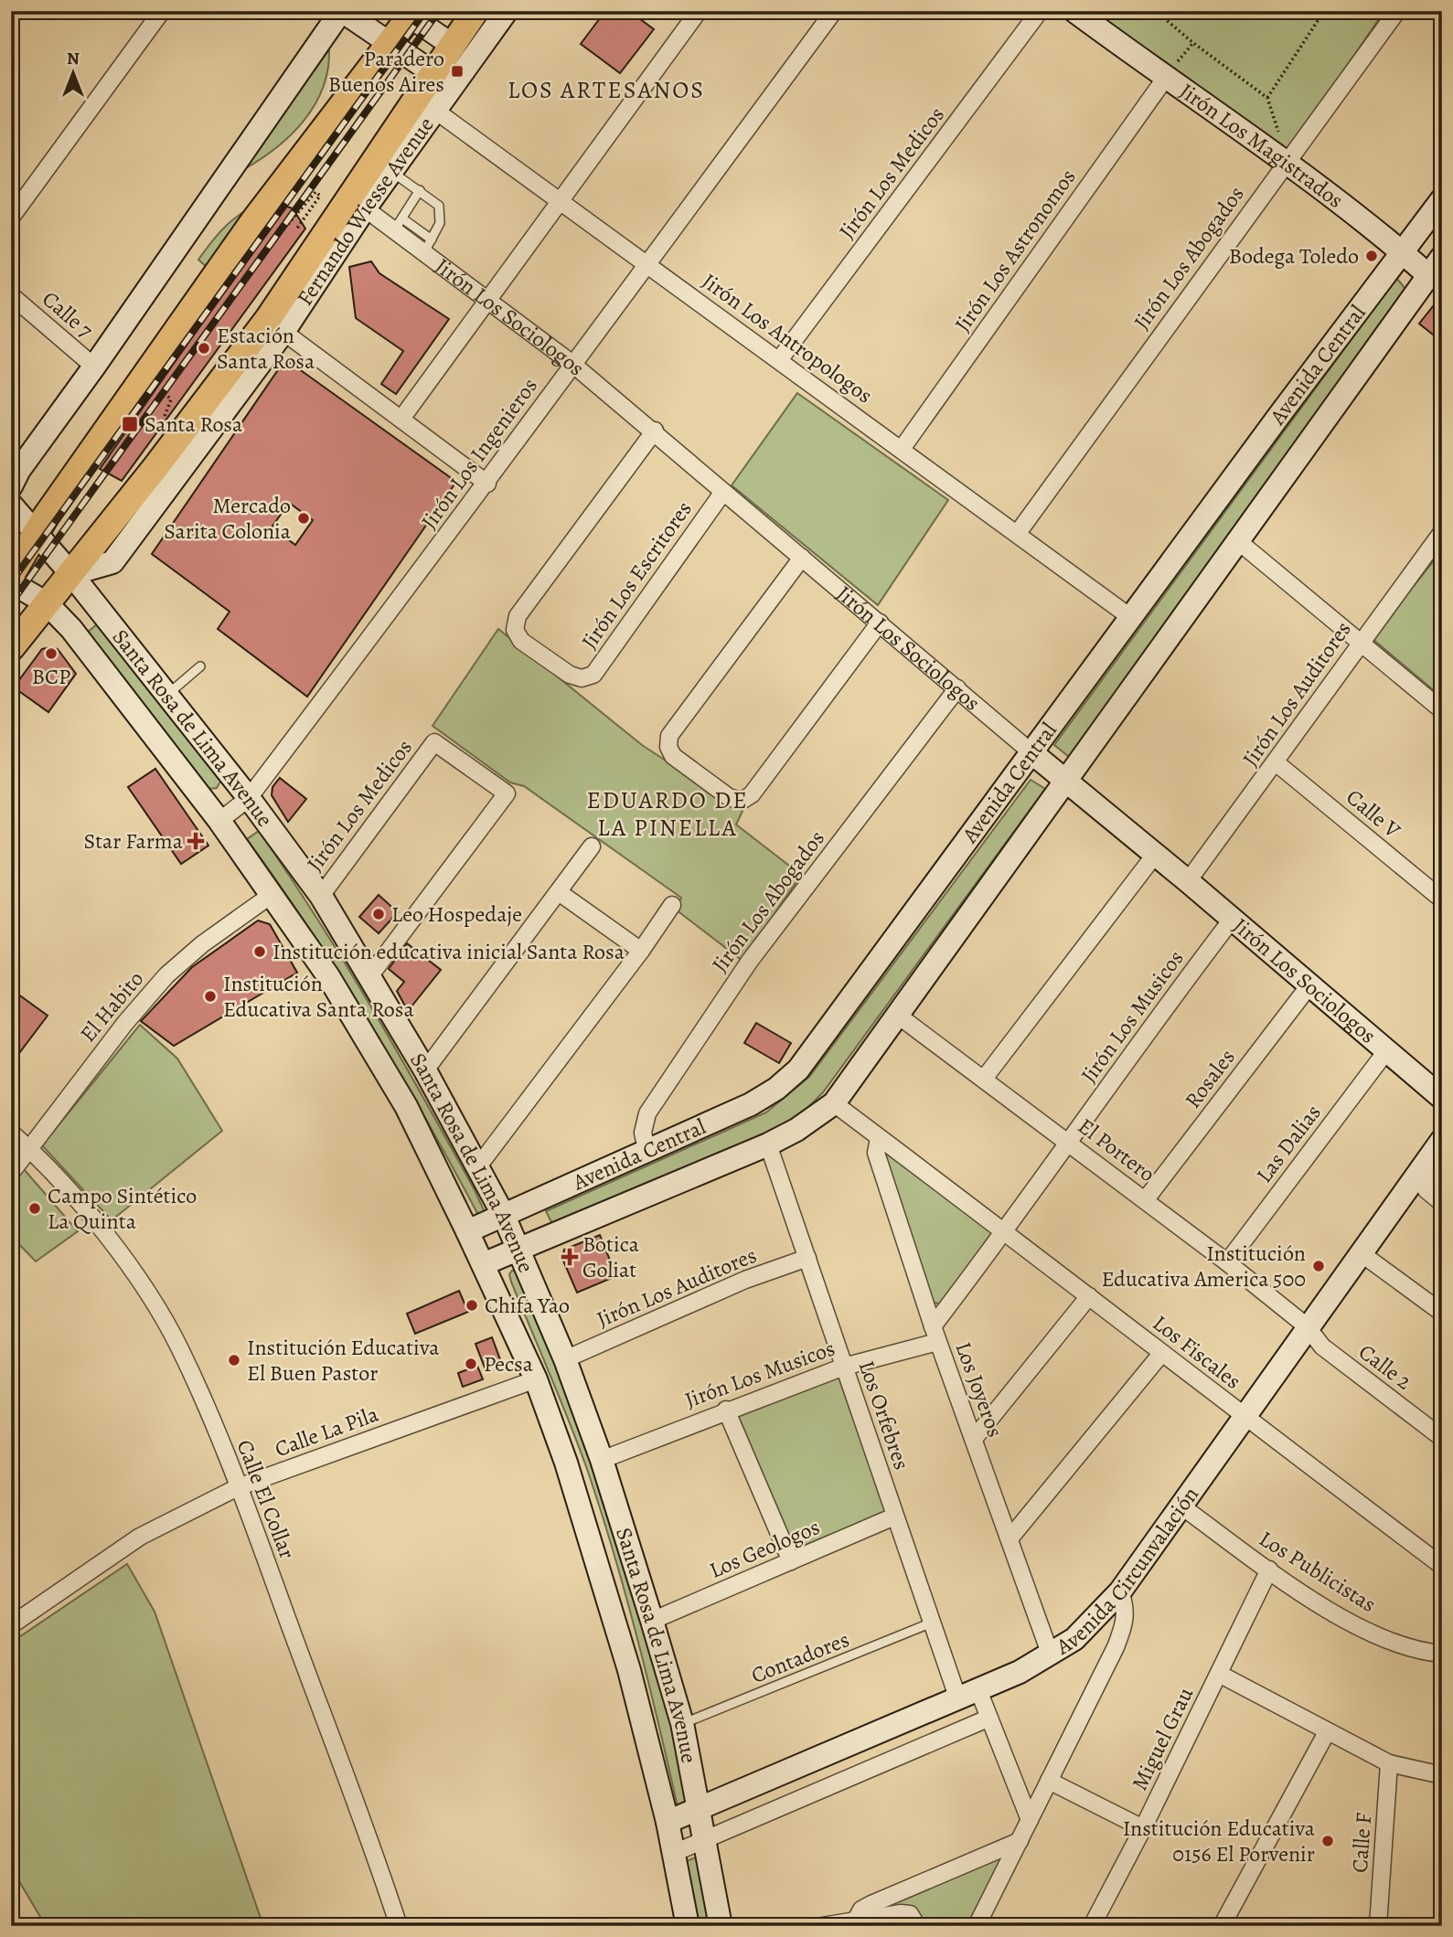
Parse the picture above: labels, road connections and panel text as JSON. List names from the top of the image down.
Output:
{
  "streets": {
    "main road": [
      "Jirón Los Magistrados",
      "Fernando Wiesse Avenue",
      "Jirón Los Sociologos",
      "Avenida Central",
      "Santa Rosa de Lima Avenue",
      "Avenida Circunvalación"
    ],
    "street": [
      "Jirón Los Medicos",
      "Jirón Los Astronomos",
      "Jirón Los Abogados",
      "Calle 7",
      "Jirón Los Antropologos",
      "Jirón Los Ingenieros",
      "Jirón Los Escritores",
      "Jirón Los Auditores",
      "Calle V",
      "El Habito",
      "Jirón Los Musicos",
      "Rosales",
      "Las Dalias",
      "El Portero",
      "Los Fiscales",
      "Calle 2",
      "Los Joyeros",
      "Los Orfebres",
      "Calle La Pila",
      "Calle El Collar",
      "Los Geologos",
      "Los Publicistas",
      "Miguel Grau",
      "Calle F"
    ],
    "lane": ["Contadores"]
  },
  "crossings": [
    ["Jirón Los Magistrados", "Jirón Los Astronomos"],
    ["Jirón Los Magistrados", "Jirón Los Abogados"],
    ["Jirón Los Magistrados", "Avenida Central"],
    ["Jirón Los Medicos", "Jirón Los Antropologos"],
    ["Jirón Los Medicos", "Santa Rosa de Lima Avenue"],
    ["Fernando Wiesse Avenue", "Jirón Los Sociologos"],
    ["Fernando Wiesse Avenue", "Jirón Los Antropologos"],
    ["Fernando Wiesse Avenue", "Santa Rosa de Lima Avenue"],
    ["Jirón Los Astronomos", "Jirón Los Antropologos"],
    ["Jirón Los Abogados", "Jirón Los Sociologos"],
    ["Jirón Los Abogados", "Jirón Los Antropologos"],
    ["Jirón Los Abogados", "Avenida Central"],
    ["Jirón Los Sociologos", "Avenida Central"],
    ["Jirón Los Sociologos", "Jirón Los Ingenieros"],
    ["Jirón Los Sociologos", "Jirón Los Escritores"],
    ["Jirón Los Sociologos", "Jirón Los Auditores"],
    ["Jirón Los Sociologos", "Jirón Los Musicos"],
    ["Jirón Los Sociologos", "Rosales"],
    ["Jirón Los Sociologos", "Las Dalias"],
    ["Jirón Los Antropologos", "Avenida Central"],
    ["Jirón Los Antropologos", "Jirón Los Ingenieros"],
    ["Avenida Central", "Santa Rosa de Lima Avenue"],
    ["Avenida Central", "El Portero"],
    ["Avenida Central", "Los Fiscales"],
    ["Avenida Central", "Los Orfebres"],
    ["Jirón Los Ingenieros", "Santa Rosa de Lima Avenue"],
    ["Jirón Los Auditores", "Santa Rosa de Lima Avenue"],
    ["Jirón Los Auditores", "Calle V"],
    ["Jirón Los Auditores", "Los Orfebres"],
    ["Santa Rosa de Lima Avenue", "El Habito"],
    ["Santa Rosa de Lima Avenue", "Jirón Los Musicos"],
    ["Santa Rosa de Lima Avenue", "Calle La Pila"],
    ["Santa Rosa de Lima Avenue", "Los Geologos"],
    ["Santa Rosa de Lima Avenue", "Avenida Circunvalación"],
    ["Santa Rosa de Lima Avenue", "Contadores"],
    ["El Habito", "Calle El Collar"],
    ["Jirón Los Musicos", "El Portero"],
    ["Jirón Los Musicos", "Los Fiscales"],
    ["Jirón Los Musicos", "Los Joyeros"],
    ["Jirón Los Musicos", "Los Orfebres"],
    ["Rosales", "El Portero"],
    ["Las Dalias", "El Portero"],
    ["El Portero", "Calle 2"],
    ["El Portero", "Avenida Circunvalación"],
    ["Los Fiscales", "Los Joyeros"],
    ["Los Fiscales", "Avenida Circunvalación"],
    ["Calle 2", "Avenida Circunvalación"],
    ["Los Joyeros", "Avenida Circunvalación"],
    ["Los Orfebres", "Los Geologos"],
    ["Los Orfebres", "Avenida Circunvalación"],
    ["Los Orfebres", "Contadores"],
    ["Calle La Pila", "Calle El Collar"],
    ["Avenida Circunvalación", "Los Publicistas"],
    ["Los Publicistas", "Miguel Grau"]
  ],
  "districts": ["LOS ARTESANOS", "EDUARDO DE LA PINELLA"],
  "places": {
    "transit": ["Paradero Buenos Aires", "Santa Rosa"],
    "other": [
      "Bodega Toledo",
      "Estación Santa Rosa",
      "Mercado Sarita Colonia",
      "BCP",
      "Leo Hospedaje",
      "Institución educativa inicial Santa Rosa",
      "Institución Educativa Santa Rosa",
      "Campo Sintético La Quinta",
      "Institución Educativa America 500",
      "Chifa Yao",
      "Institución Educativa El Buen Pastor",
      "Pecsa",
      "Institución Educativa 0156 El Porvenir"
    ],
    "health": ["Star Farma", "Botica Goliat"]
  },
  "north": "top"
}
